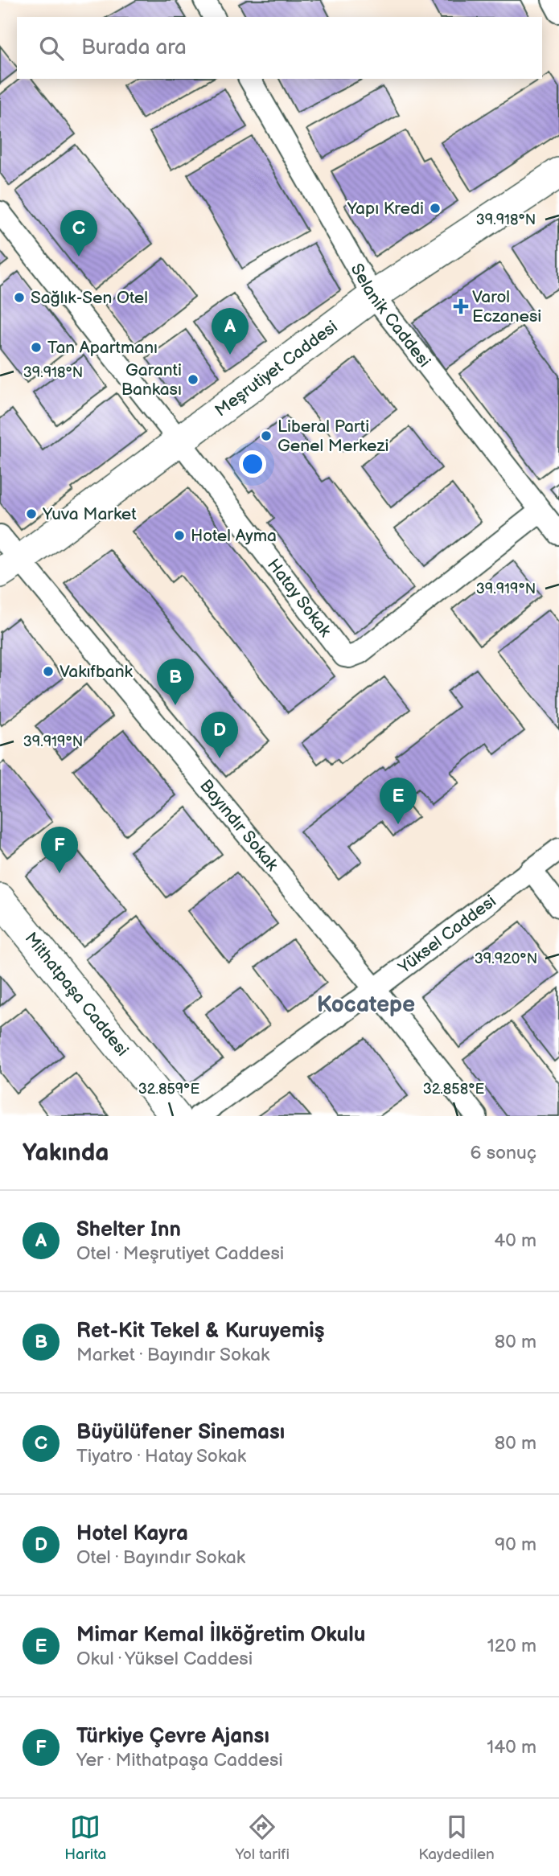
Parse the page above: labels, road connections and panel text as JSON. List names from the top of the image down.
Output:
{
  "streets": {
    "main road": ["Meşrutiyet Caddesi", "Mithatpaşa Caddesi"],
    "street": [
      "Selanik Caddesi",
      "Hatay Sokak",
      "Bayındır Sokak",
      "Yüksel Caddesi"
    ]
  },
  "crossings": [
    ["Selanik Caddesi", "Meşrutiyet Caddesi"],
    ["Selanik Caddesi", "Hatay Sokak"],
    ["Meşrutiyet Caddesi", "Hatay Sokak"],
    ["Meşrutiyet Caddesi", "Bayındır Sokak"],
    ["Bayındır Sokak", "Yüksel Caddesi"]
  ],
  "districts": ["Kocatepe"],
  "places": {
    "other": [
      "Yapı Kredi",
      "Sağlık-Sen Otel",
      "Tan Apartmanı",
      "Garanti Bankası",
      "Liberal Parti Genel Merkezi",
      "Yuva Market",
      "Hotel Ayma",
      "Vakıfbank"
    ],
    "health": ["Varol Eczanesi"]
  },
  "page": {
    "search": "Burada ara",
    "pins": [
      "C",
      "A",
      "B",
      "D",
      "E",
      "F"
    ],
    "heading": ["Yakında", "6 sonuç"],
    "list": [
      {
        "mark": "A",
        "name": "Shelter Inn",
        "note": "Otel · Meşrutiyet Caddesi",
        "value": "40 m"
      },
      {
        "mark": "B",
        "name": "Ret-Kit Tekel & Kuruyemiş",
        "note": "Market · Bayındır Sokak",
        "value": "80 m"
      },
      {
        "mark": "C",
        "name": "Büyülüfener Sineması",
        "note": "Tiyatro · Hatay Sokak",
        "value": "80 m"
      },
      {
        "mark": "D",
        "name": "Hotel Kayra",
        "note": "Otel · Bayındır Sokak",
        "value": "90 m"
      },
      {
        "mark": "E",
        "name": "Mimar Kemal İlköğretim Okulu",
        "note": "Okul · Yüksel Caddesi",
        "value": "120 m"
      },
      {
        "mark": "F",
        "name": "Türkiye Çevre Ajansı",
        "note": "Yer · Mithatpaşa Caddesi",
        "value": "140 m"
      }
    ],
    "nav": ["Harita", "Yol tarifi", "Kaydedilen"]
  },
  "coordinates": [
    "39.918°N",
    "39.919°N",
    "39.920°N",
    "32.859°E",
    "32.858°E"
  ]
}
